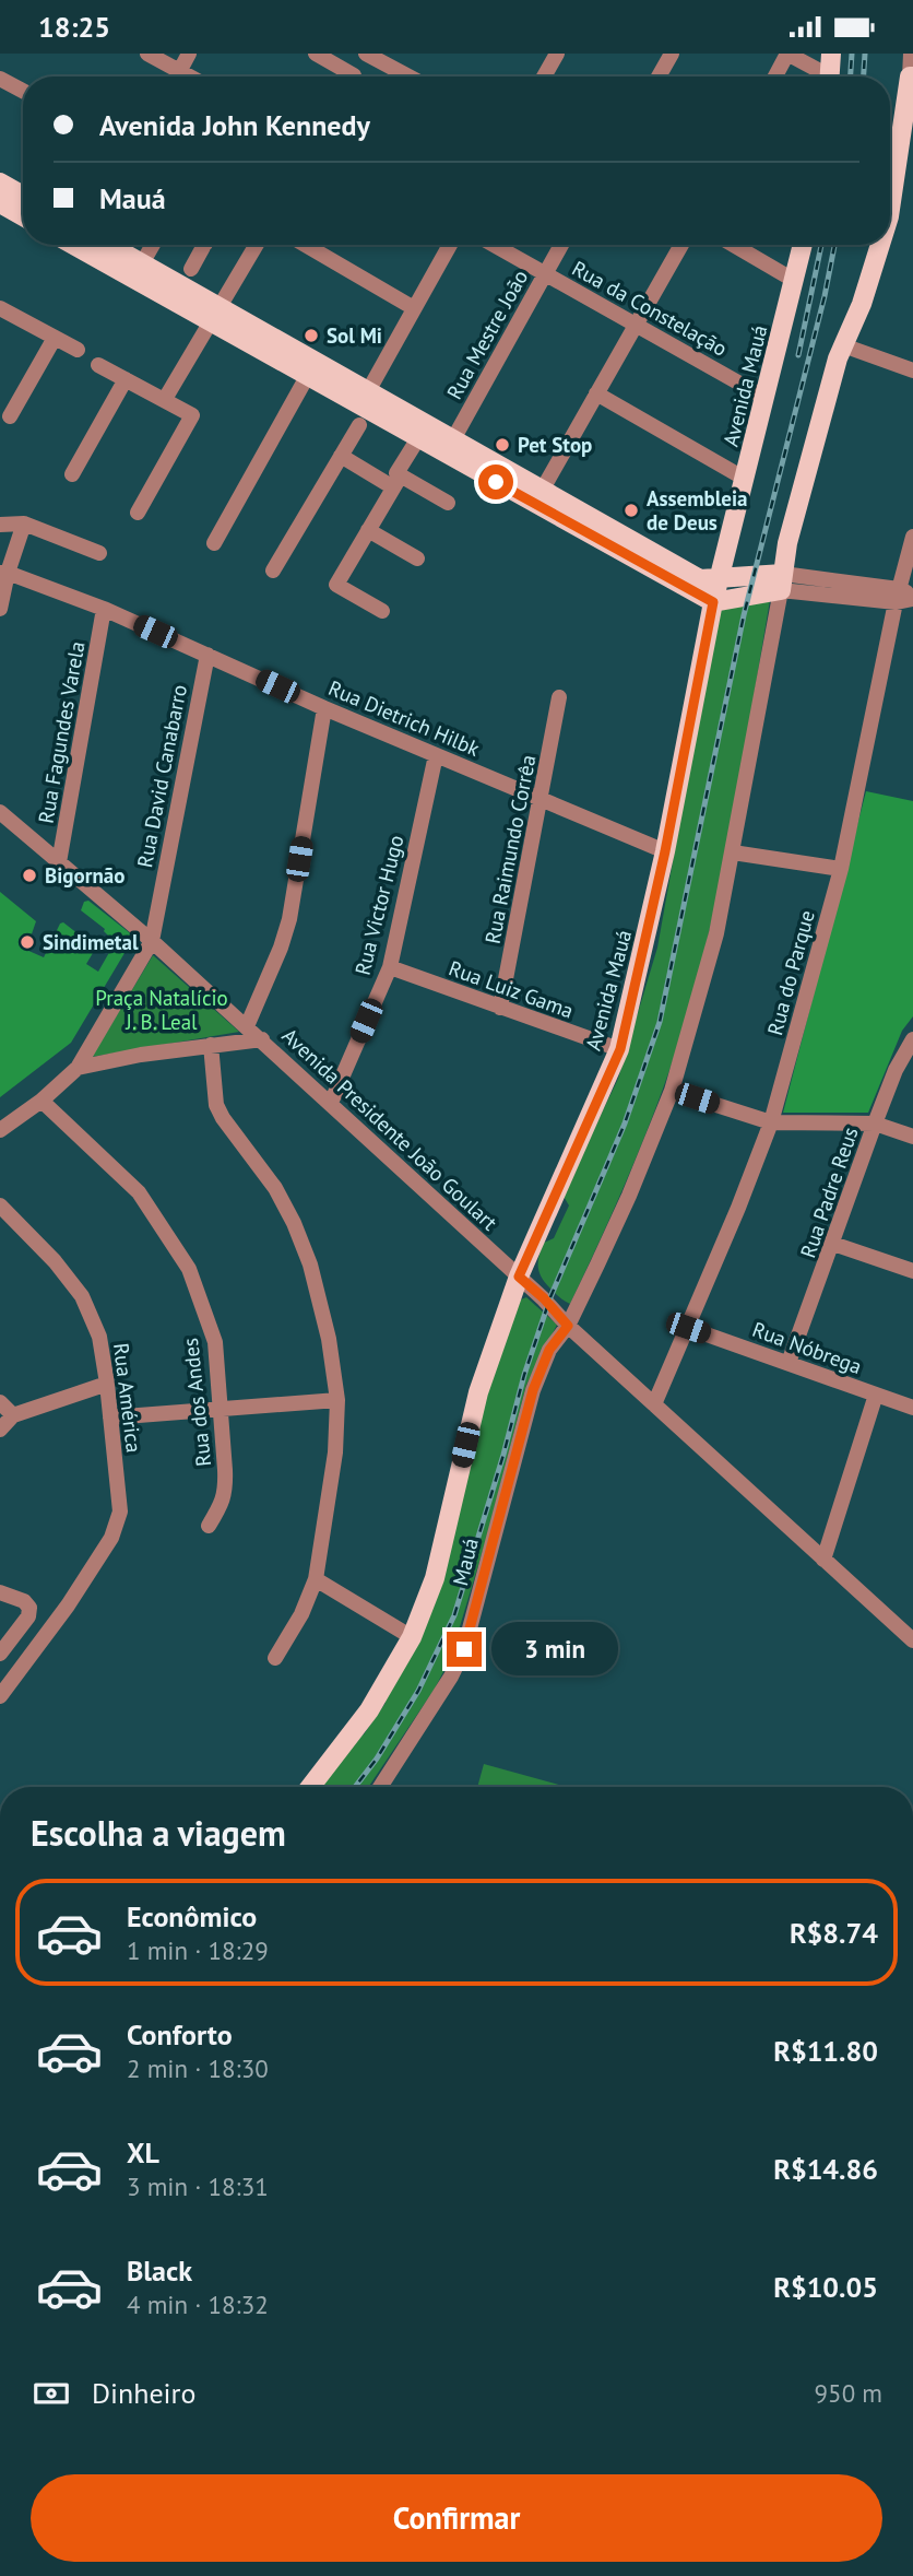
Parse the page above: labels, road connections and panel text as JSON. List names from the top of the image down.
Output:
{
  "streets": {
    "main road": ["Avenida Mauá"],
    "street": [
      "Rua da Constelação",
      "Rua Mestre João",
      "Rua Dietrich Hilbk",
      "Rua Fagundes Varela",
      "Rua David Canabarro",
      "Rua Raimundo Corrêa",
      "Rua Victor Hugo",
      "Rua do Parque",
      "Rua Luiz Gama",
      "Avenida Presidente João Goulart",
      "Rua Padre Reus",
      "Rua Nóbrega",
      "Rua América",
      "Rua dos Andes",
      "Mauá"
    ]
  },
  "crossings": [
    ["Rua da Constelação", "Rua Mestre João"],
    ["Rua da Constelação", "Avenida Mauá"],
    ["Avenida Mauá", "Rua Dietrich Hilbk"],
    ["Avenida Mauá", "Rua Luiz Gama"],
    ["Avenida Mauá", "Avenida Presidente João Goulart"],
    ["Rua Dietrich Hilbk", "Rua Fagundes Varela"],
    ["Rua Dietrich Hilbk", "Rua David Canabarro"],
    ["Rua Dietrich Hilbk", "Rua Raimundo Corrêa"],
    ["Rua Dietrich Hilbk", "Rua Victor Hugo"],
    ["Rua Fagundes Varela", "Avenida Presidente João Goulart"],
    ["Rua David Canabarro", "Avenida Presidente João Goulart"],
    ["Rua Raimundo Corrêa", "Rua Luiz Gama"],
    ["Rua Victor Hugo", "Rua Luiz Gama"],
    ["Rua Victor Hugo", "Avenida Presidente João Goulart"],
    ["Rua do Parque", "Avenida Presidente João Goulart"],
    ["Rua do Parque", "Rua Nóbrega"],
    ["Avenida Presidente João Goulart", "Mauá"],
    ["Rua Padre Reus", "Rua Nóbrega"]
  ],
  "parks": ["Praça Natalício J. B. Leal"],
  "places": [
    "Sol Mi",
    "Pet Stop",
    "Assembleia de Deus",
    "Bigornão",
    "Sindimetal"
  ],
  "page": {
    "status": "18:25",
    "banner": ["Avenida John Kennedy", "Mauá"],
    "bubble": "3 min",
    "heading": "Escolha a viagem",
    "list": [
      {
        "name": "Econômico",
        "note": "1 min · 18:29",
        "value": "R$8.74"
      },
      {
        "name": "Conforto",
        "note": "2 min · 18:30",
        "value": "R$11.80"
      },
      {
        "name": "XL",
        "note": "3 min · 18:31",
        "value": "R$14.86"
      },
      {
        "name": "Black",
        "note": "4 min · 18:32",
        "value": "R$10.05"
      }
    ],
    "pay": ["Dinheiro", "950 m"],
    "buttons": "Confirmar"
  }
}
